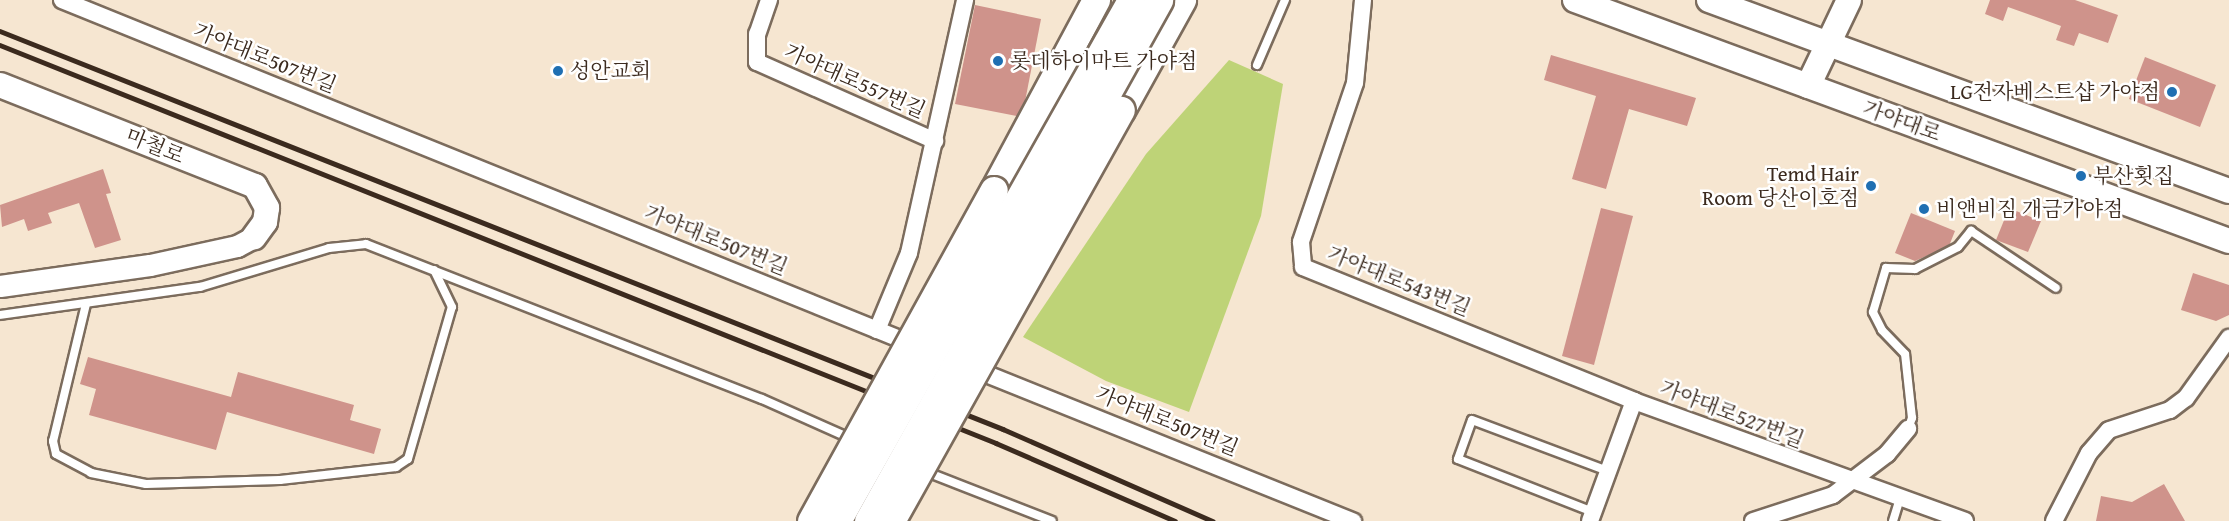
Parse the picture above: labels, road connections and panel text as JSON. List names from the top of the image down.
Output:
{
  "streets": {
    "main road": ["가야대로", "마철로"],
    "street": [
      "가야대로507번길",
      "가야대로557번길",
      "가야대로543번길",
      "가야대로527번길"
    ]
  },
  "crossings": [
    ["가야대로507번길", "가야대로557번길"],
    ["가야대로543번길", "가야대로527번길"]
  ],
  "places": [
    "롯데하이마트 가야점",
    "성안교회",
    "LG전자베스트샵 가야점",
    "부산횟집",
    "Temd Hair Room 당산이호점",
    "비앤비짐 개금가야점"
  ]
}
